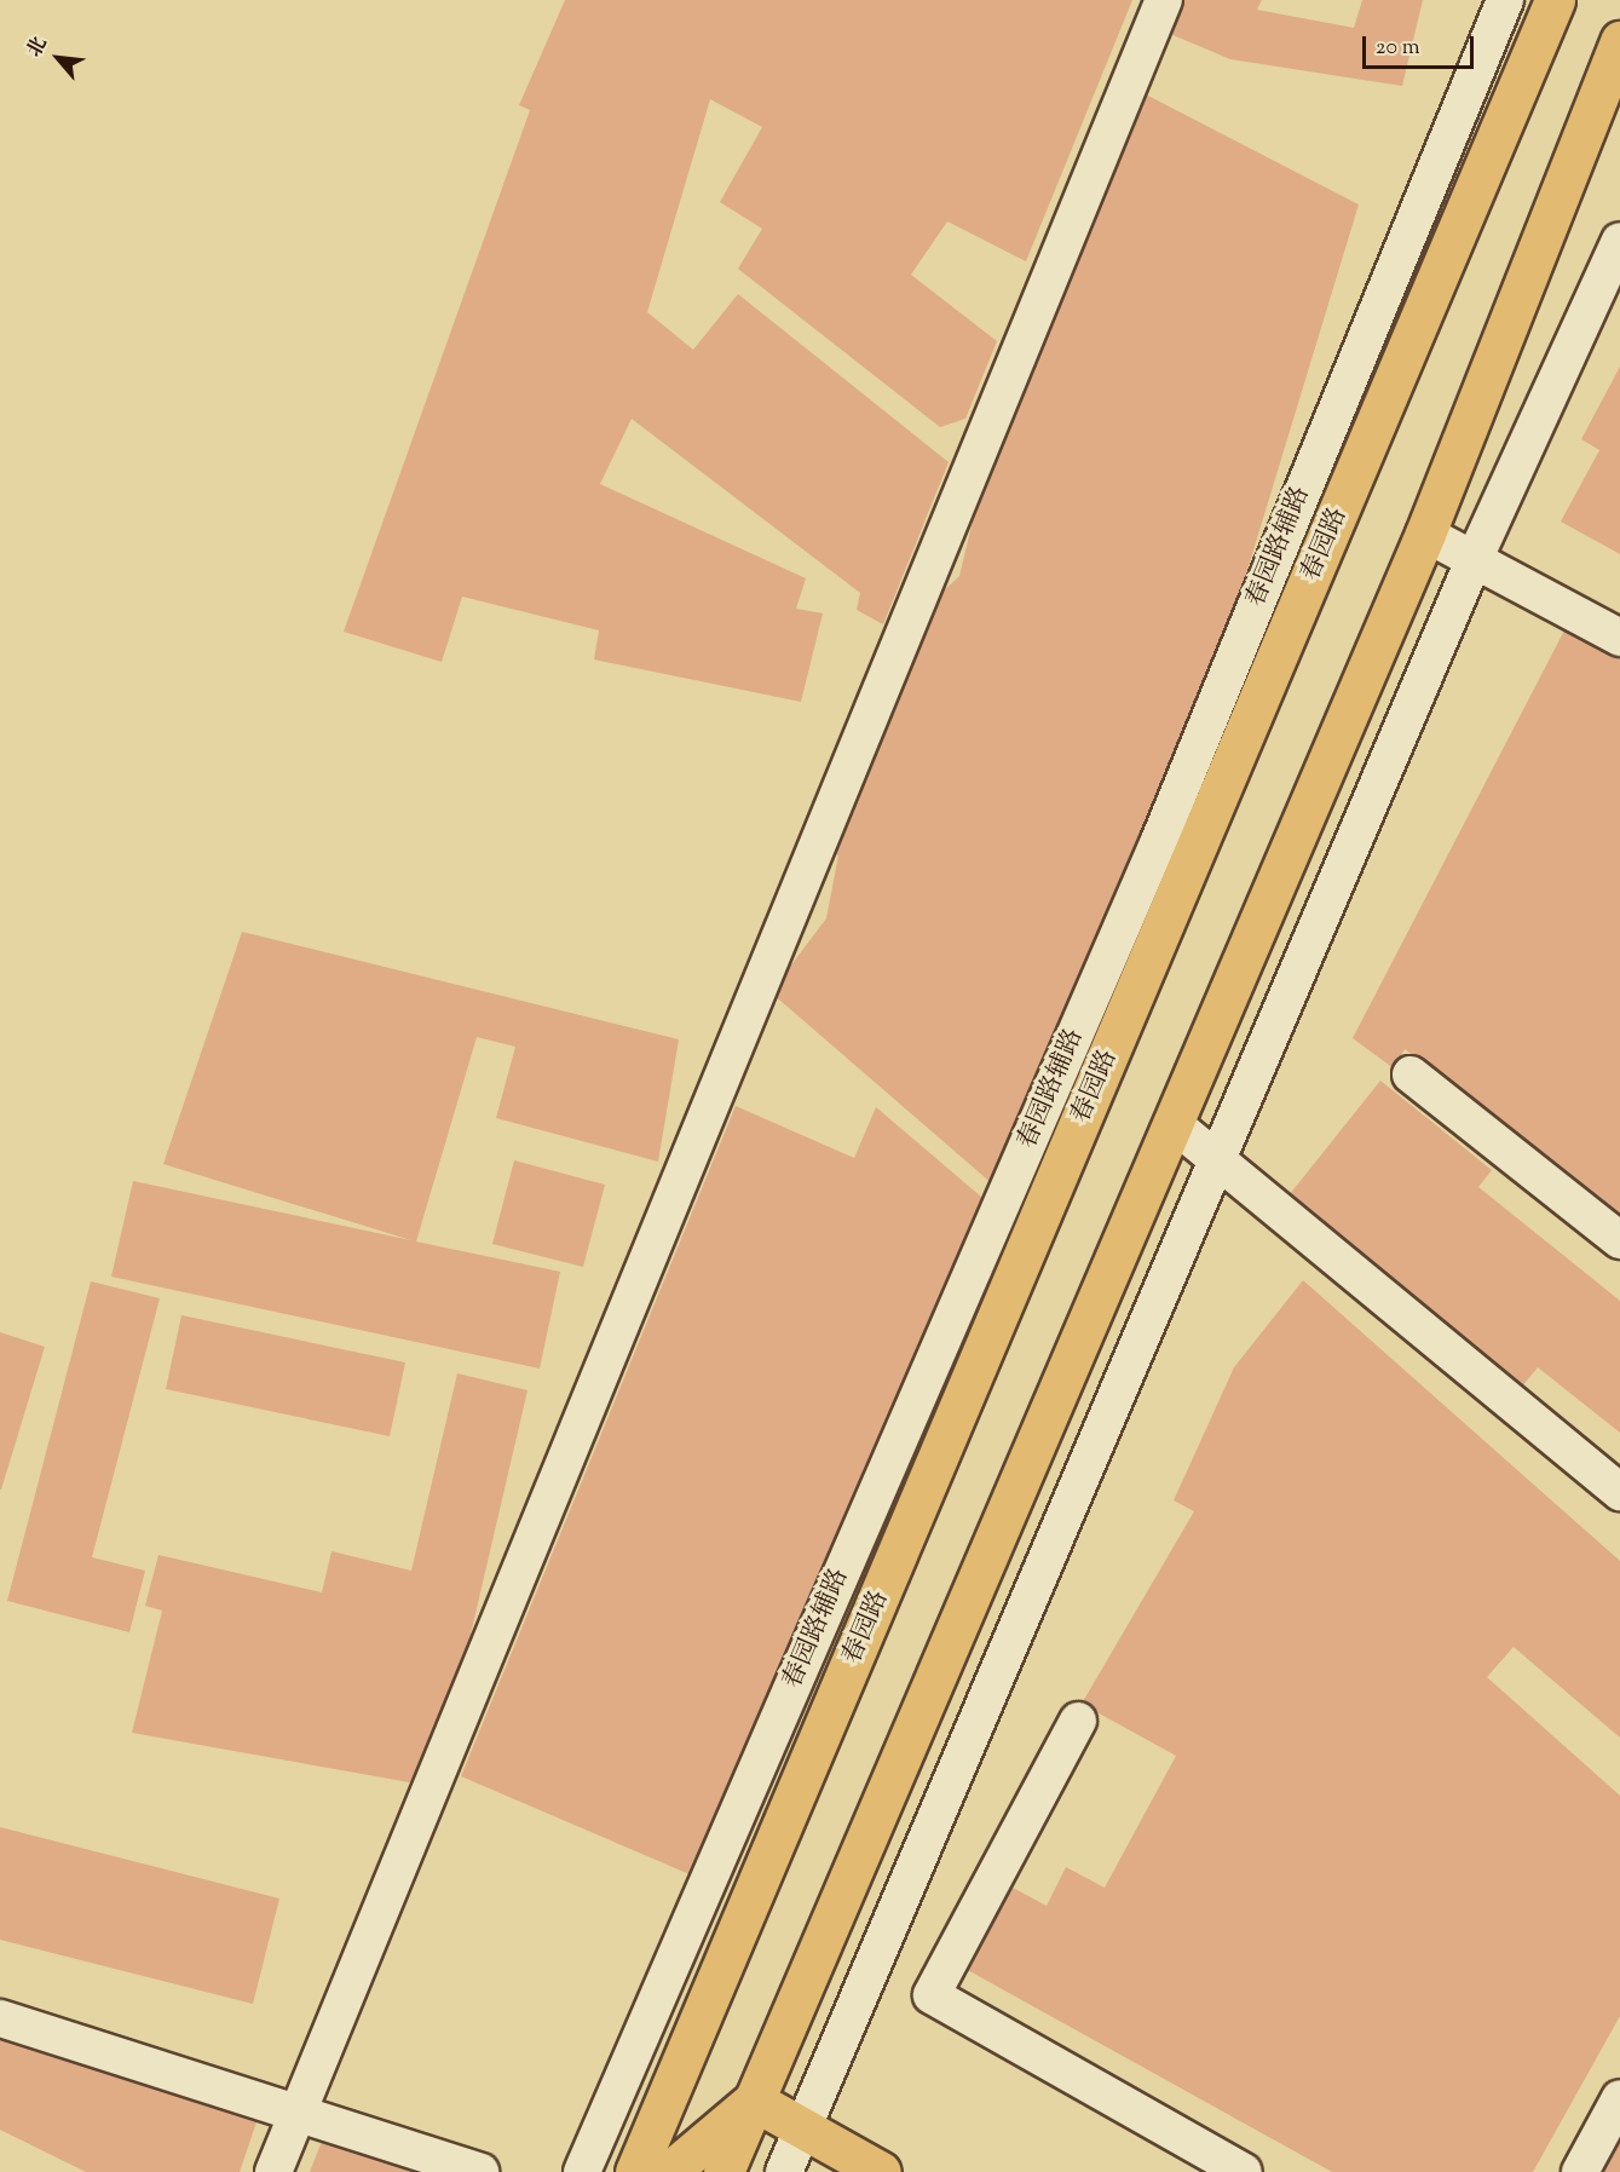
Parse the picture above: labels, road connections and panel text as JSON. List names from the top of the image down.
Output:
{
  "streets": {
    "main road": ["春园路"],
    "street": ["春园路辅路"]
  },
  "scale_bar": "20 m",
  "north": "top left"
}
